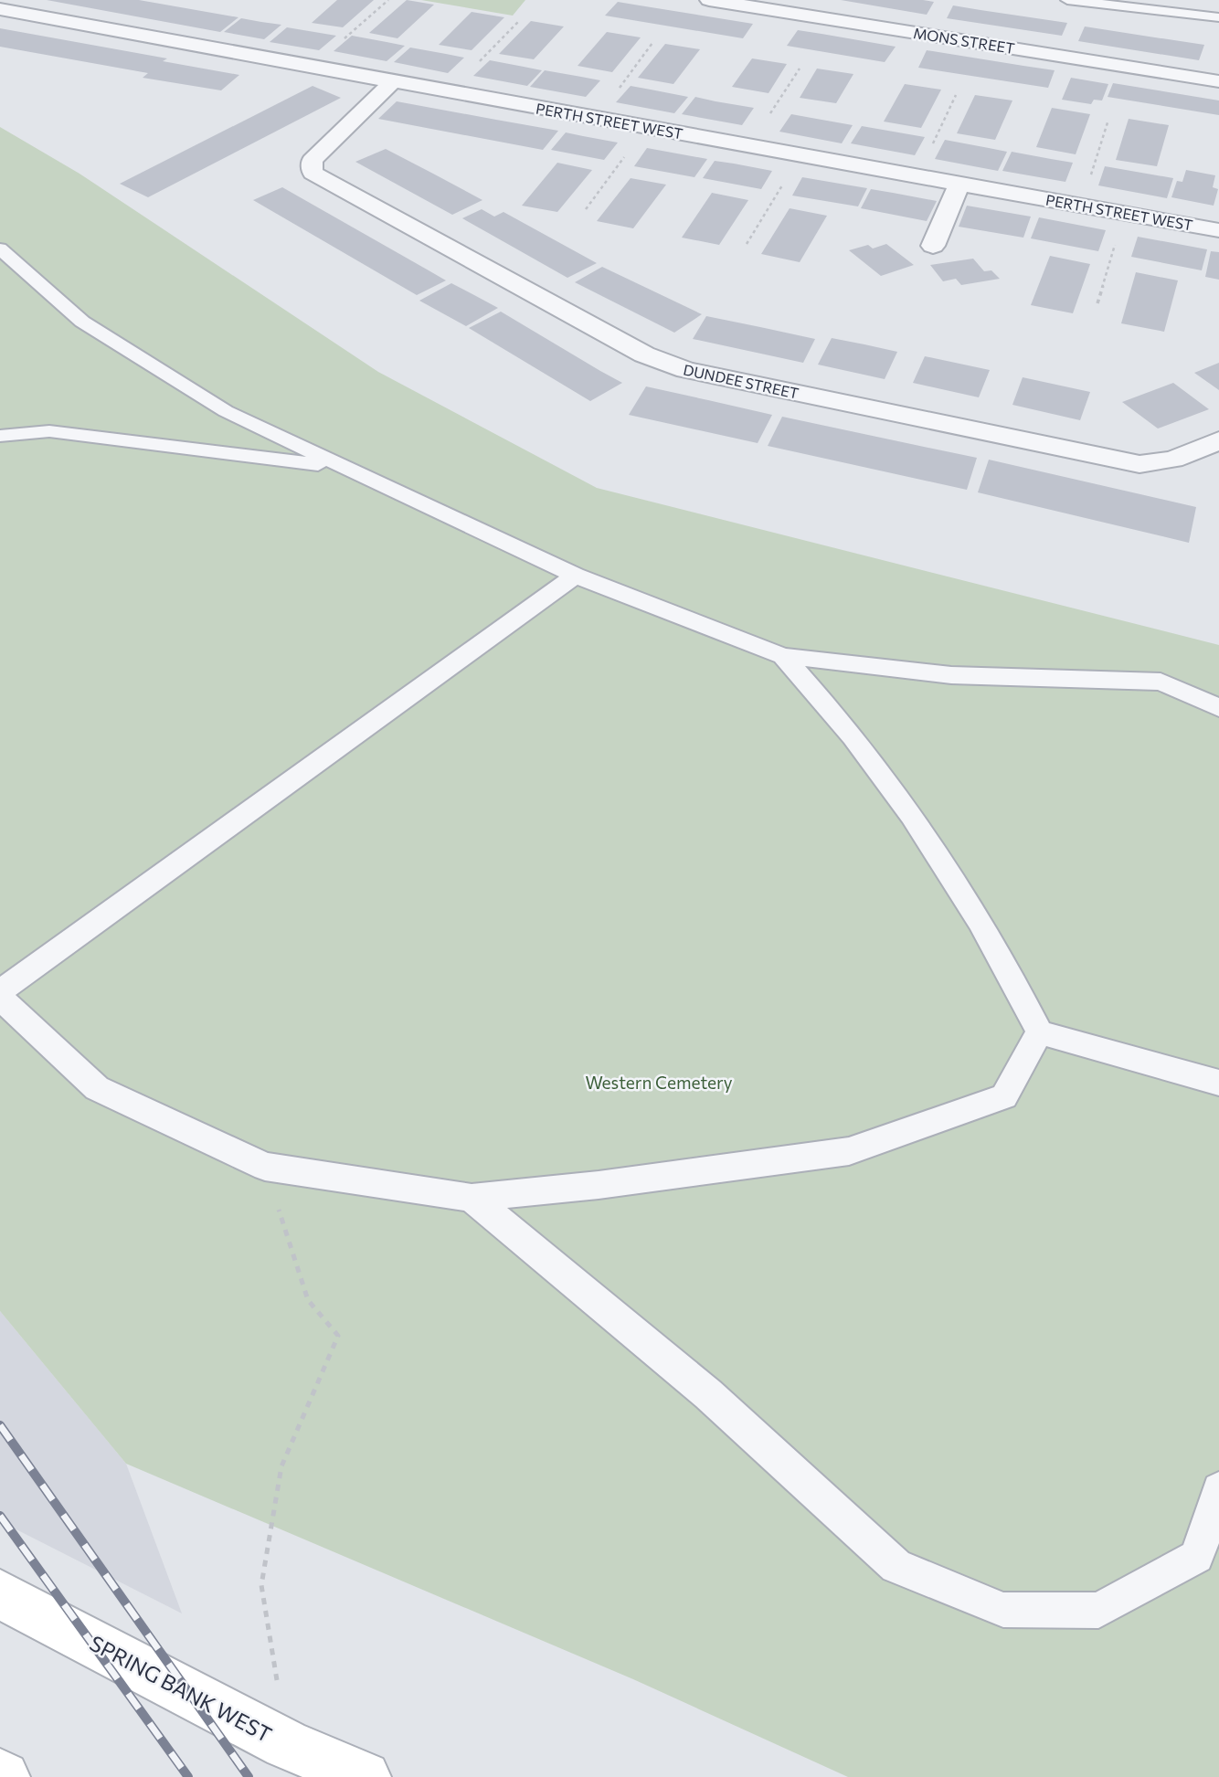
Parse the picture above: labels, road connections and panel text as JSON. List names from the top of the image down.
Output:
{
  "streets": {
    "street": [
      "MONS STREET",
      "PERTH STREET WEST",
      "DUNDEE STREET",
      "SPRING BANK WEST"
    ]
  },
  "crossings": [
    ["PERTH STREET WEST", "DUNDEE STREET"]
  ],
  "parks": ["Western Cemetery"]
}
